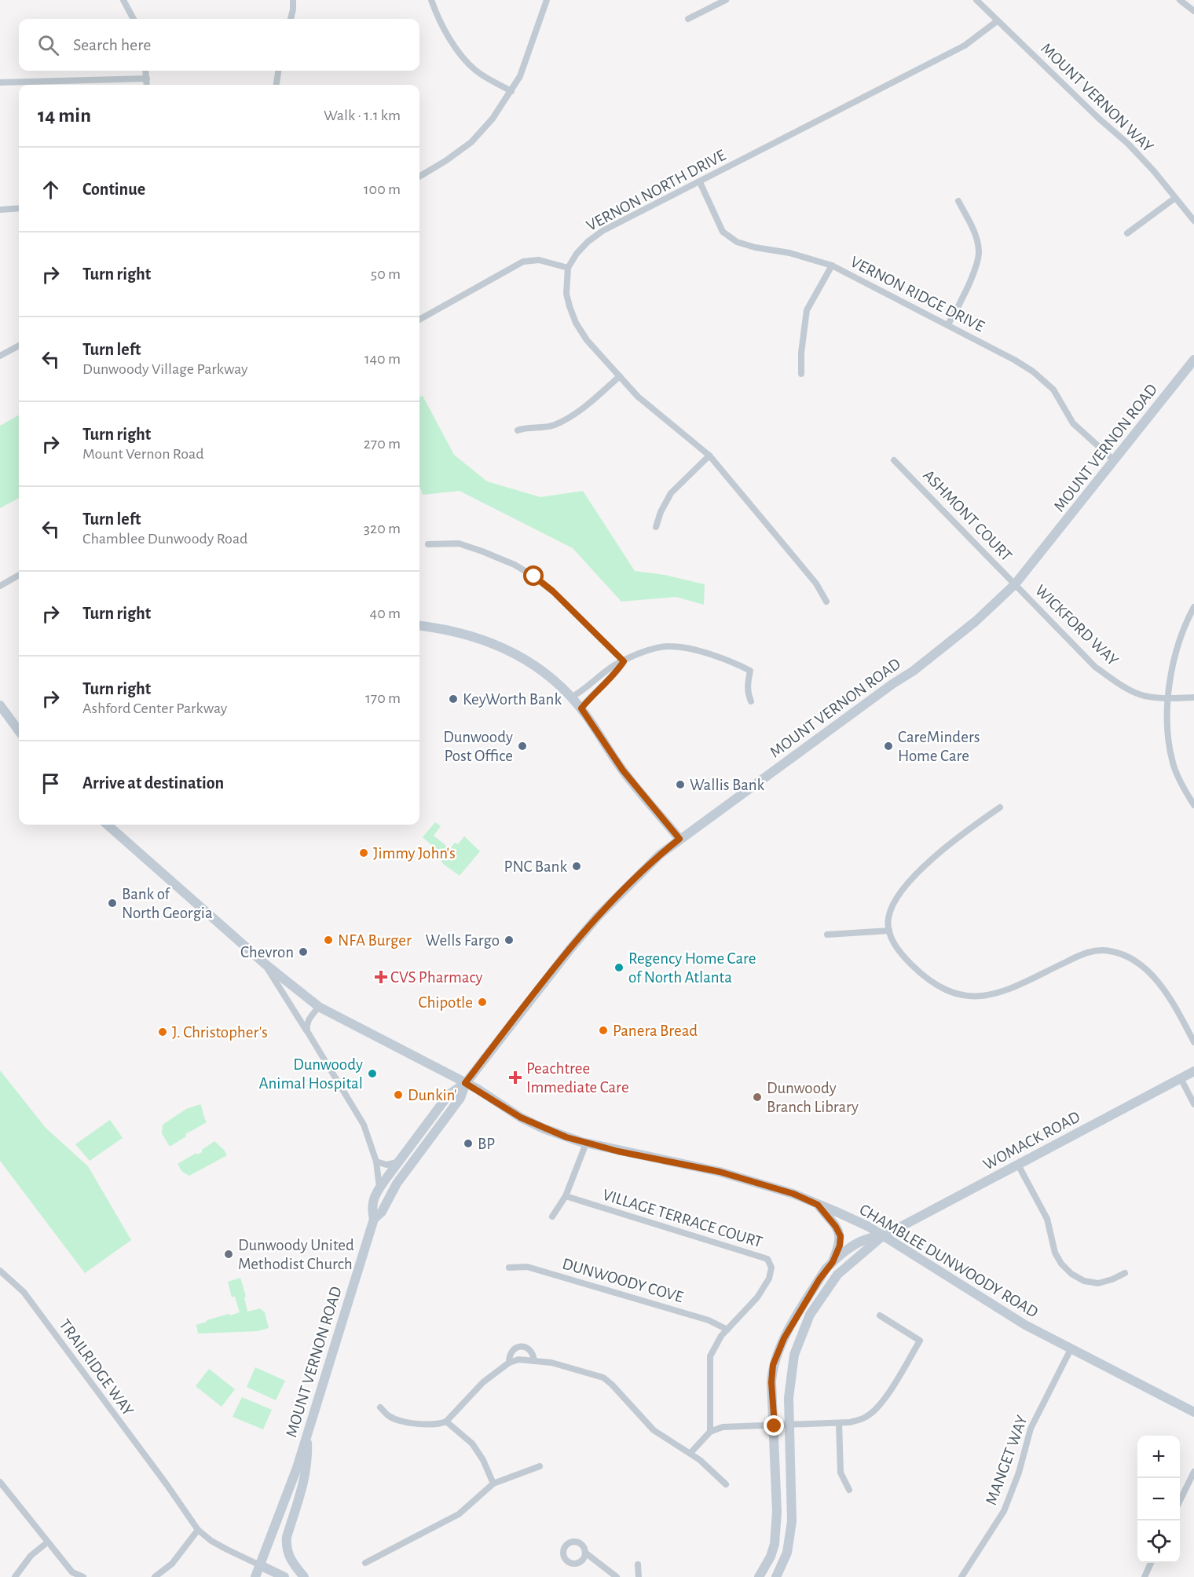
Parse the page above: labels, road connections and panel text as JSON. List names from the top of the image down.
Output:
{
  "streets": {
    "street": [
      "MOUNT VERNON WAY",
      "VERNON NORTH DRIVE",
      "VERNON RIDGE DRIVE",
      "MOUNT VERNON ROAD",
      "ASHMONT COURT",
      "WICKFORD WAY",
      "WOMACK ROAD",
      "VILLAGE TERRACE COURT",
      "CHAMBLEE DUNWOODY ROAD",
      "DUNWOODY COVE",
      "TRAILRIDGE WAY",
      "MANGET WAY"
    ]
  },
  "crossings": [
    ["MOUNT VERNON WAY", "VERNON NORTH DRIVE"],
    ["VERNON NORTH DRIVE", "VERNON RIDGE DRIVE"],
    ["VERNON RIDGE DRIVE", "MOUNT VERNON ROAD"],
    ["MOUNT VERNON ROAD", "ASHMONT COURT"],
    ["MOUNT VERNON ROAD", "WICKFORD WAY"],
    ["MOUNT VERNON ROAD", "CHAMBLEE DUNWOODY ROAD"],
    ["ASHMONT COURT", "WICKFORD WAY"],
    ["WOMACK ROAD", "CHAMBLEE DUNWOODY ROAD"],
    ["VILLAGE TERRACE COURT", "DUNWOODY COVE"],
    ["CHAMBLEE DUNWOODY ROAD", "MANGET WAY"]
  ],
  "places": {
    "other": [
      "KeyWorth Bank",
      "Dunwoody Post Office",
      "CareMinders Home Care",
      "Wallis Bank",
      "Jimmy John's",
      "PNC Bank",
      "Bank of North Georgia",
      "NFA Burger",
      "Wells Fargo",
      "Chevron",
      "Regency Home Care of North Atlanta",
      "Chipotle",
      "Panera Bread",
      "J. Christopher's",
      "Dunwoody Animal Hospital",
      "Dunkin'",
      "Dunwoody Branch Library",
      "BP",
      "Dunwoody United Methodist Church"
    ],
    "health": ["CVS Pharmacy", "Peachtree Immediate Care"]
  },
  "page": {
    "search": "Search here",
    "heading": ["14 min", "Walk · 1.1 km"],
    "list": [
      ["Continue", "100 m"],
      ["Turn right", "50 m"],
      ["Turn left", "Dunwoody Village Parkway", "140 m"],
      ["Turn right", "Mount Vernon Road", "270 m"],
      ["Turn left", "Chamblee Dunwoody Road", "320 m"],
      ["Turn right", "40 m"],
      ["Turn right", "Ashford Center Parkway", "170 m"],
      "Arrive at destination"
    ],
    "map_buttons": ["+", "−"]
  }
}
